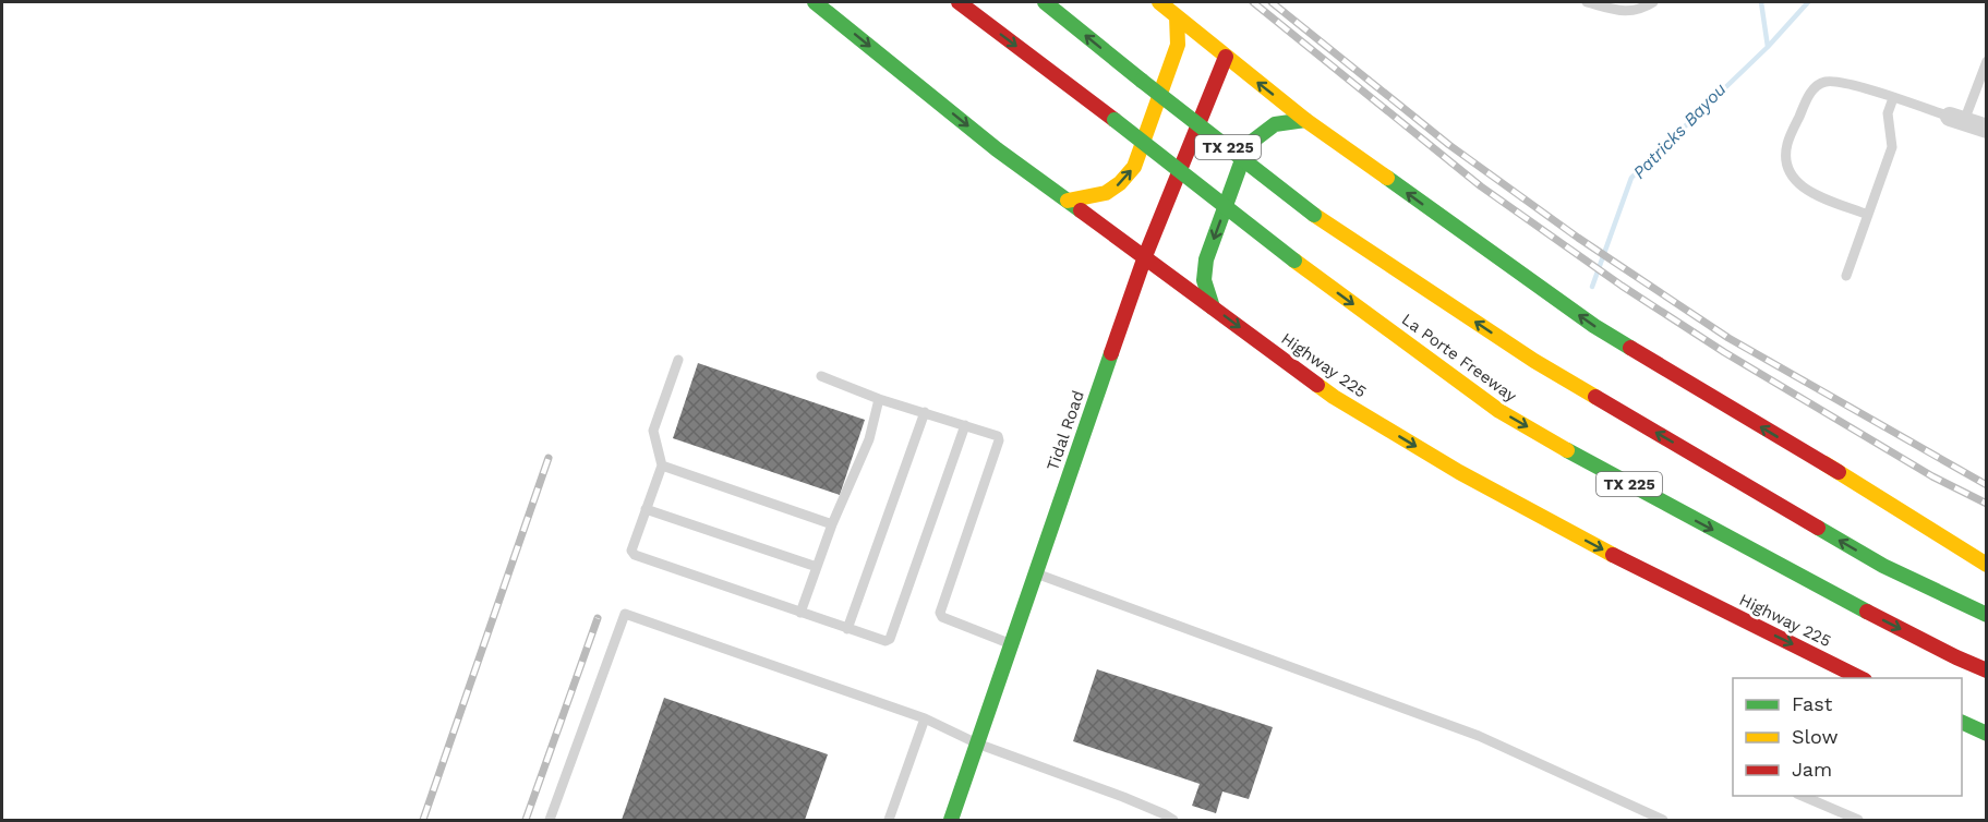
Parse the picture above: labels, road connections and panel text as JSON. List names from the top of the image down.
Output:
{
  "streets": {
    "main road": [
      "TX 225",
      "La Porte Freeway",
      "Highway 225",
      "Tidal Road"
    ]
  },
  "crossings": [
    ["Highway 225", "Tidal Road"]
  ],
  "water": ["Patricks Bayou"],
  "legend": ["Fast", "Slow", "Jam"]
}
